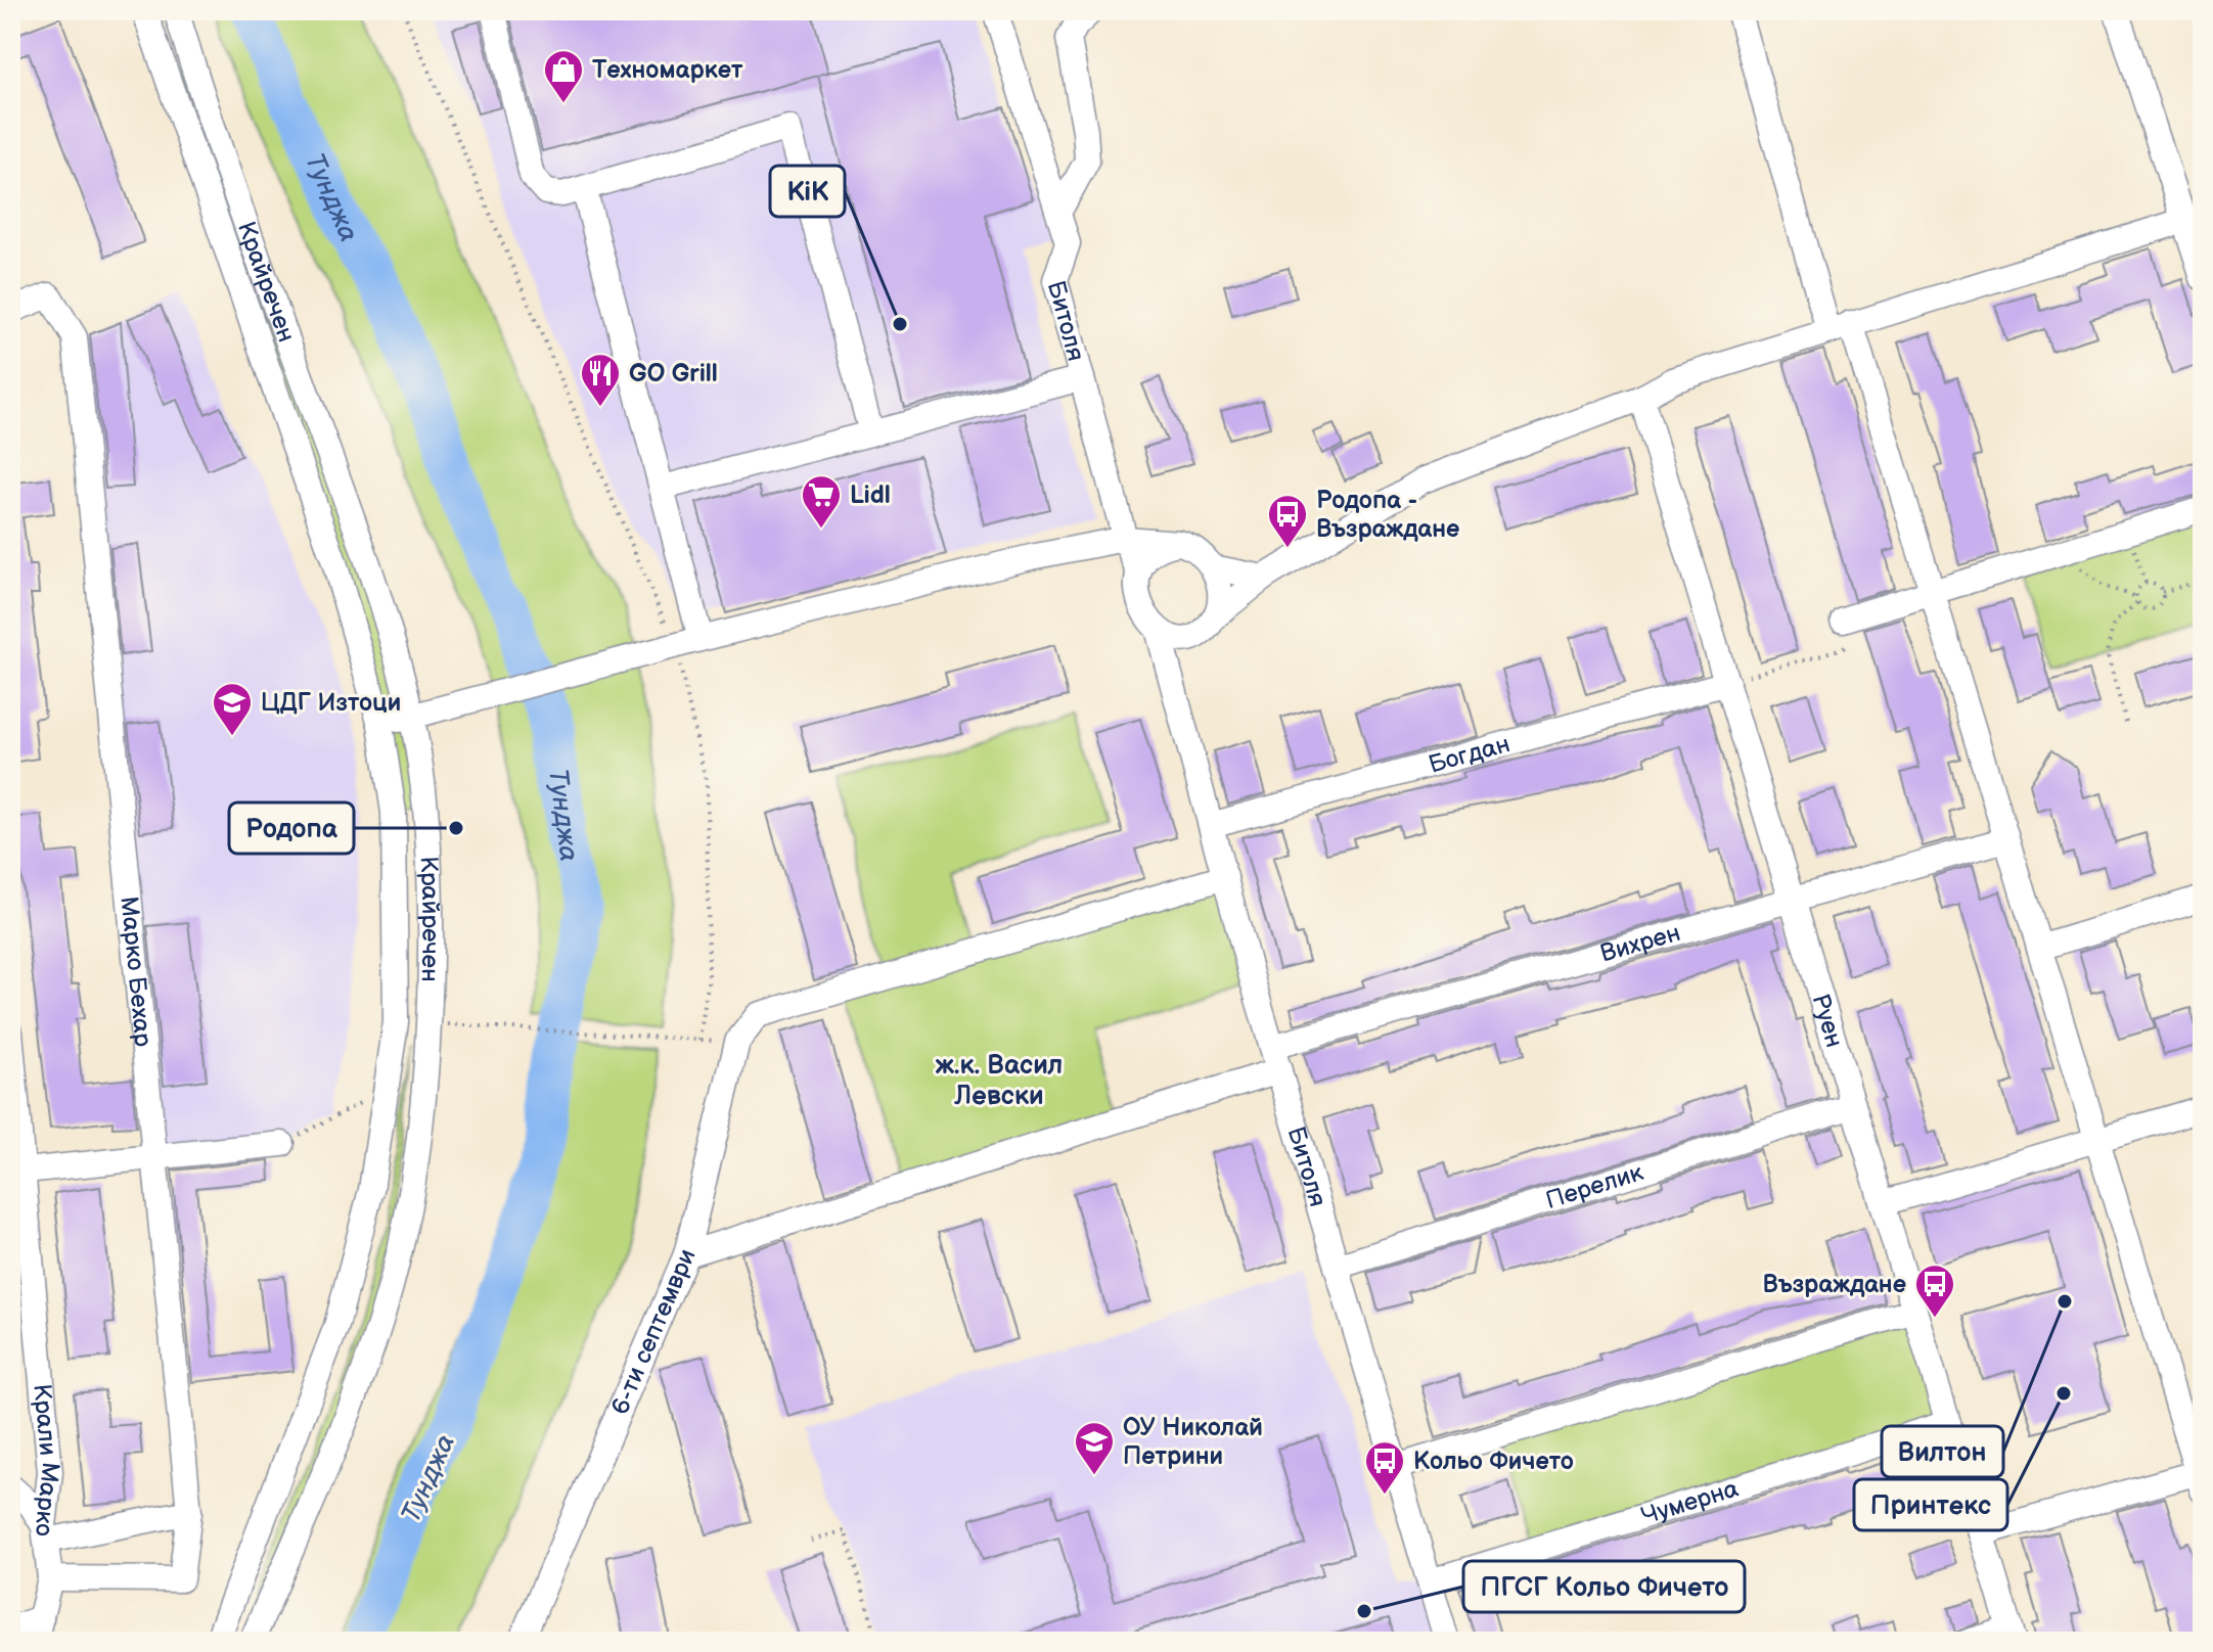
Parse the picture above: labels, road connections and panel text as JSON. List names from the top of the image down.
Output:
{
  "streets": {
    "street": [
      "Крайречен",
      "Битоля",
      "Богдан",
      "Вихрен",
      "Марко Бехар",
      "Руен",
      "Перелик",
      "6-ти септември",
      "Крали Марко",
      "Чумерна"
    ]
  },
  "crossings": [
    ["Битоля", "Богдан"],
    ["Битоля", "Вихрен"],
    ["Битоля", "Перелик"],
    ["Битоля", "6-ти септември"],
    ["Битоля", "Чумерна"],
    ["Богдан", "Руен"],
    ["Вихрен", "Руен"],
    ["Вихрен", "6-ти септември"],
    ["Марко Бехар", "Крали Марко"],
    ["Руен", "Перелик"],
    ["Руен", "Чумерна"]
  ],
  "districts": ["ж.к. Васил Левски"],
  "water": ["Тунджа"],
  "places": {
    "shop": ["Техномаркет"],
    "other": [
      "KiK",
      "Родопа",
      "Вилтон",
      "Принтекс",
      "ПГСГ Кольо Фичето"
    ],
    "restaurant": ["GO Grill"],
    "supermarket": ["Lidl"],
    "bus stop": ["Родопа - Възраждане", "Възраждане", "Кольо Фичето"],
    "school or university": ["ЦДГ Изтоци", "ОУ Николай Петрини"]
  }
}
